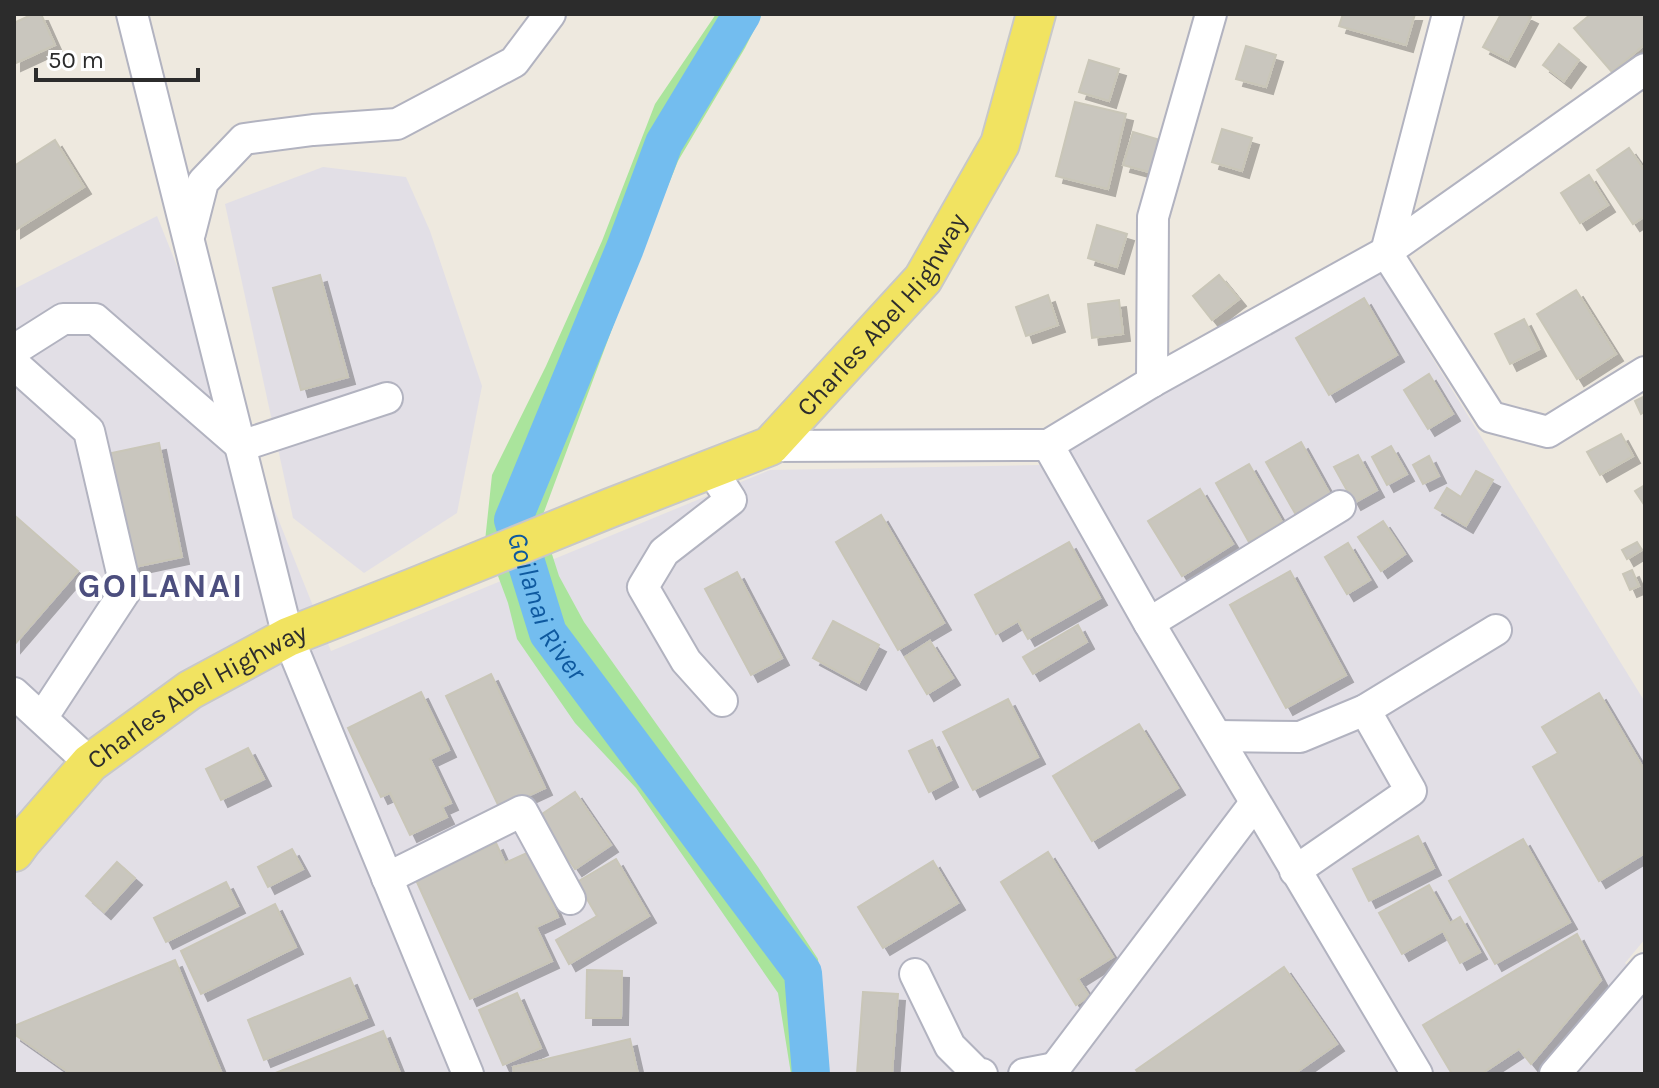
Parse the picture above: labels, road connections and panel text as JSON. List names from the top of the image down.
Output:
{
  "streets": {
    "main road": ["Charles Abel Highway"]
  },
  "districts": ["GOILANAI"],
  "water": ["Goilanai River"],
  "scale_bar": "50 m"
}
